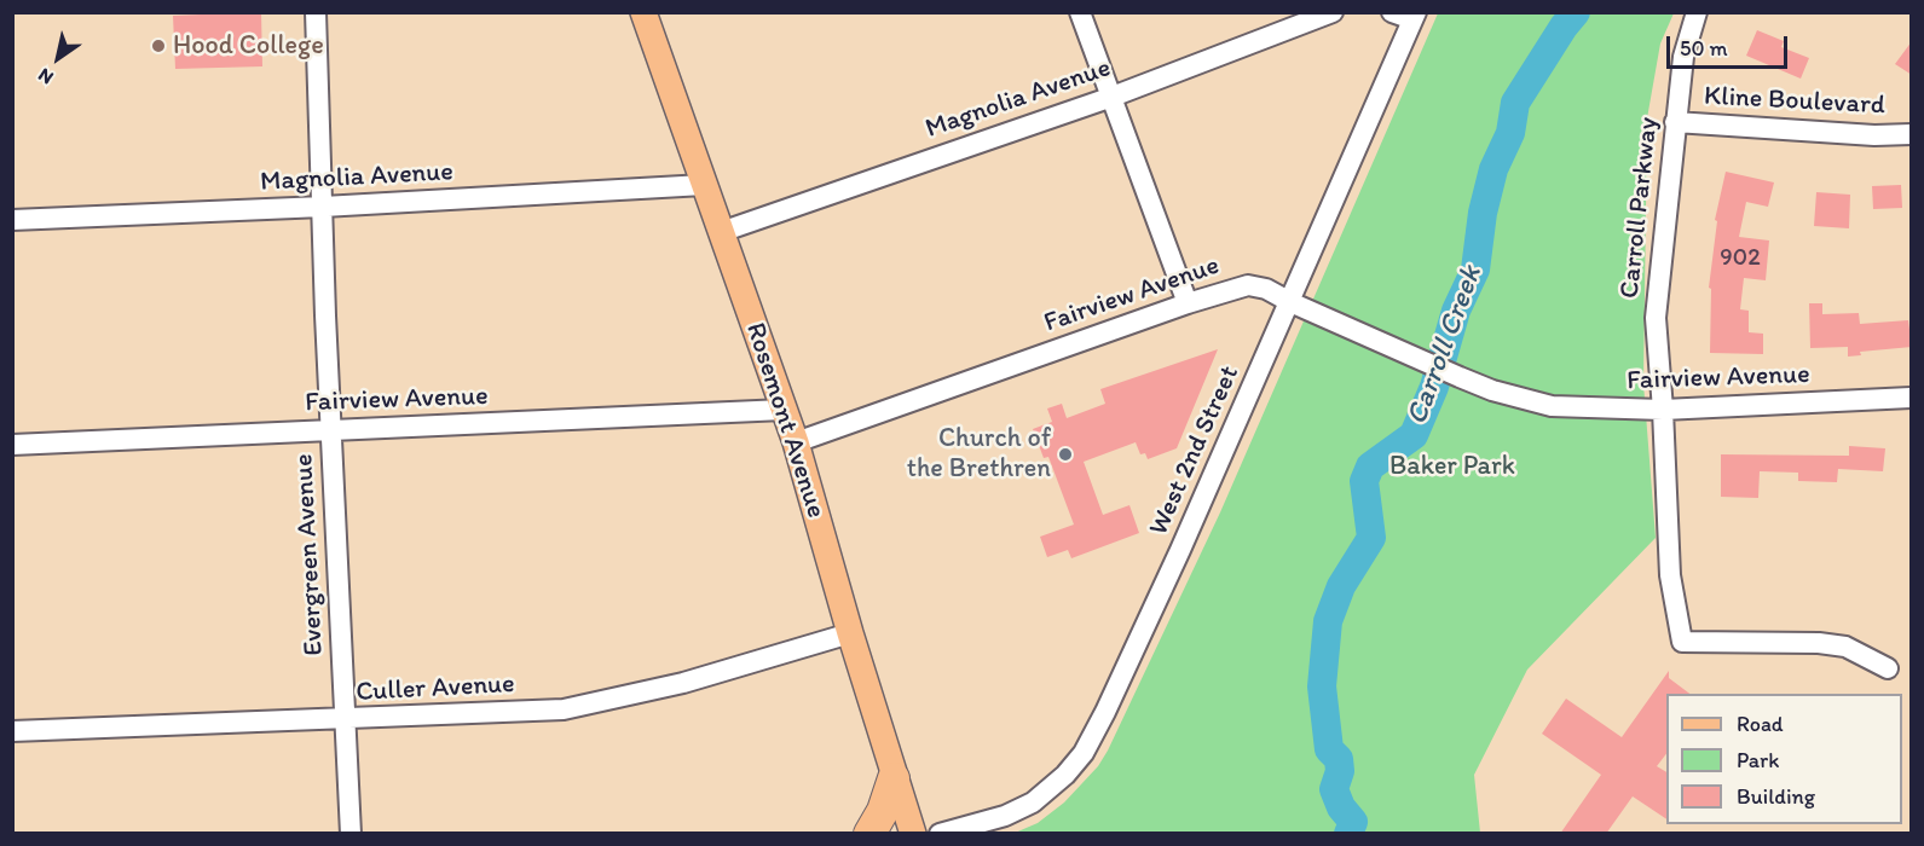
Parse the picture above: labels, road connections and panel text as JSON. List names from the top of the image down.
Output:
{
  "streets": {
    "main road": ["Rosemont Avenue"],
    "street": [
      "Magnolia Avenue",
      "Kline Boulevard",
      "Carroll Parkway",
      "Fairview Avenue",
      "West 2nd Street",
      "Evergreen Avenue",
      "Culler Avenue"
    ]
  },
  "crossings": [
    ["Magnolia Avenue", "Rosemont Avenue"],
    ["Magnolia Avenue", "Evergreen Avenue"],
    ["Kline Boulevard", "Carroll Parkway"],
    ["Carroll Parkway", "Fairview Avenue"],
    ["Fairview Avenue", "Rosemont Avenue"],
    ["Fairview Avenue", "West 2nd Street"],
    ["Fairview Avenue", "Evergreen Avenue"],
    ["Rosemont Avenue", "Culler Avenue"],
    ["Evergreen Avenue", "Culler Avenue"]
  ],
  "water": ["Carroll Creek"],
  "parks": ["Baker Park"],
  "places": ["Hood College", "Church of the Brethren"],
  "house_numbers": ["902"],
  "legend": ["Road", "Park", "Building"],
  "scale_bar": "50 m",
  "north": "bottom left"
}
